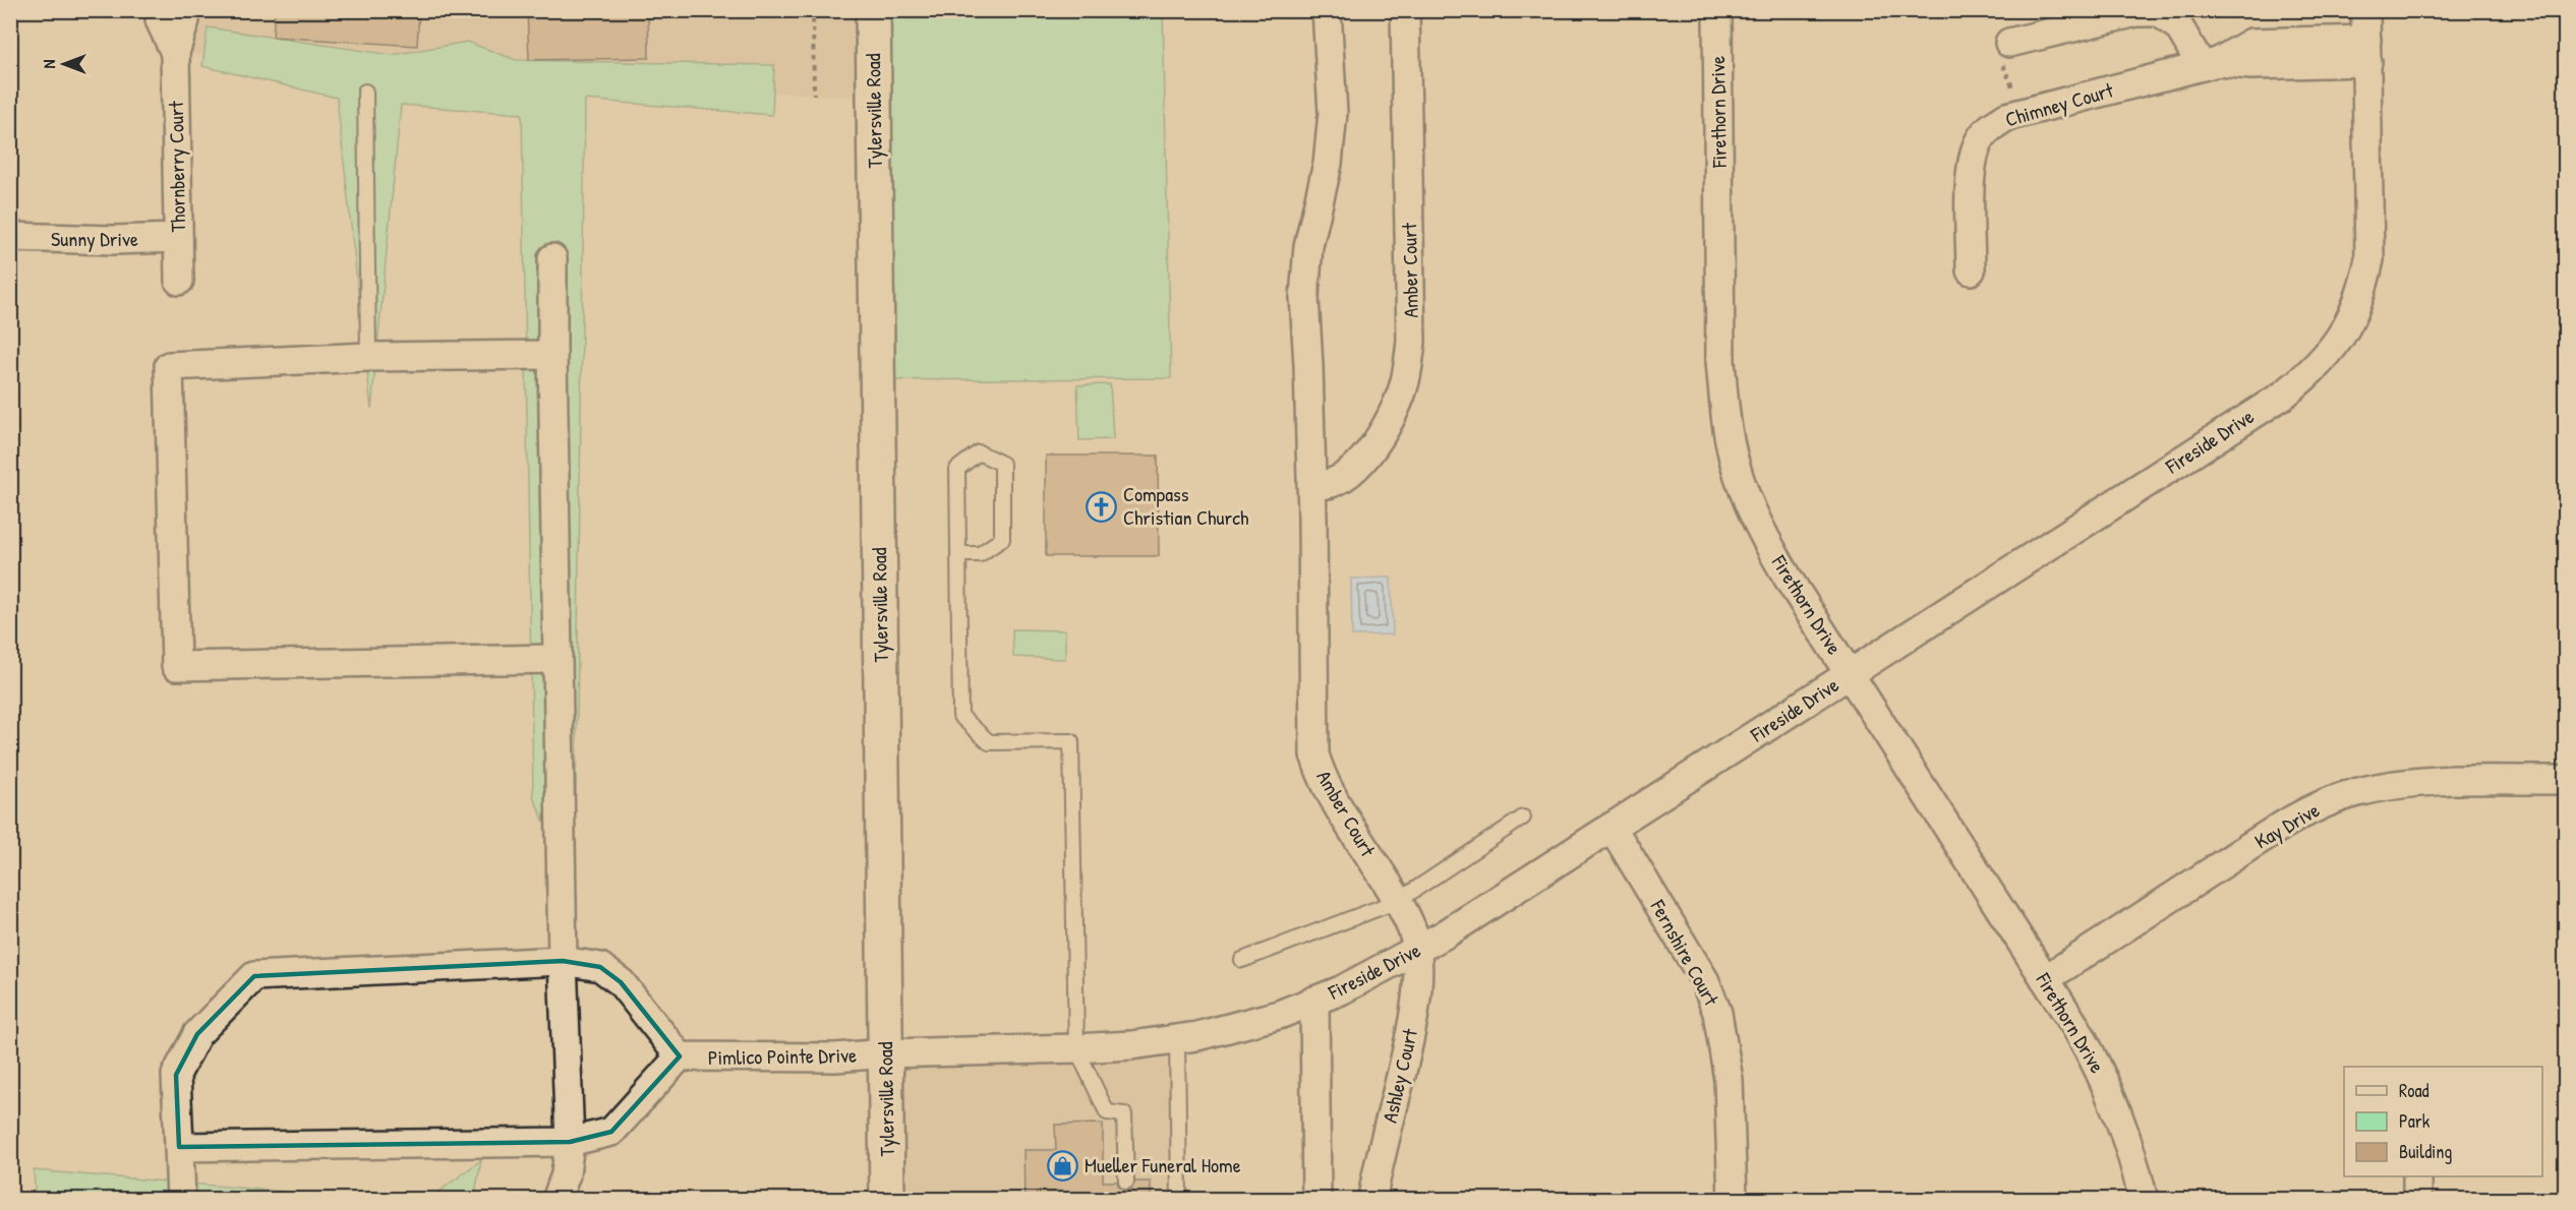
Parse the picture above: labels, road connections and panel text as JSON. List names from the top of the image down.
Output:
{
  "streets": {
    "main road": ["Tylersville Road"],
    "street": [
      "Chimney Court",
      "Firethorn Drive",
      "Thornberry Court",
      "Sunny Drive",
      "Amber Court",
      "Fireside Drive",
      "Kay Drive",
      "Fernshire Court",
      "Pimlico Pointe Drive",
      "Ashley Court"
    ]
  },
  "crossings": [
    ["Chimney Court", "Fireside Drive"],
    ["Tylersville Road", "Fireside Drive"],
    ["Tylersville Road", "Pimlico Pointe Drive"],
    ["Firethorn Drive", "Fireside Drive"],
    ["Firethorn Drive", "Kay Drive"],
    ["Thornberry Court", "Sunny Drive"],
    ["Amber Court", "Fireside Drive"],
    ["Amber Court", "Ashley Court"],
    ["Fireside Drive", "Fernshire Court"],
    ["Fireside Drive", "Pimlico Pointe Drive"],
    ["Fireside Drive", "Ashley Court"]
  ],
  "places": {
    "church": ["Compass Christian Church"],
    "shop": ["Mueller Funeral Home"]
  },
  "legend": ["Road", "Park", "Building"],
  "north": "left"
}
